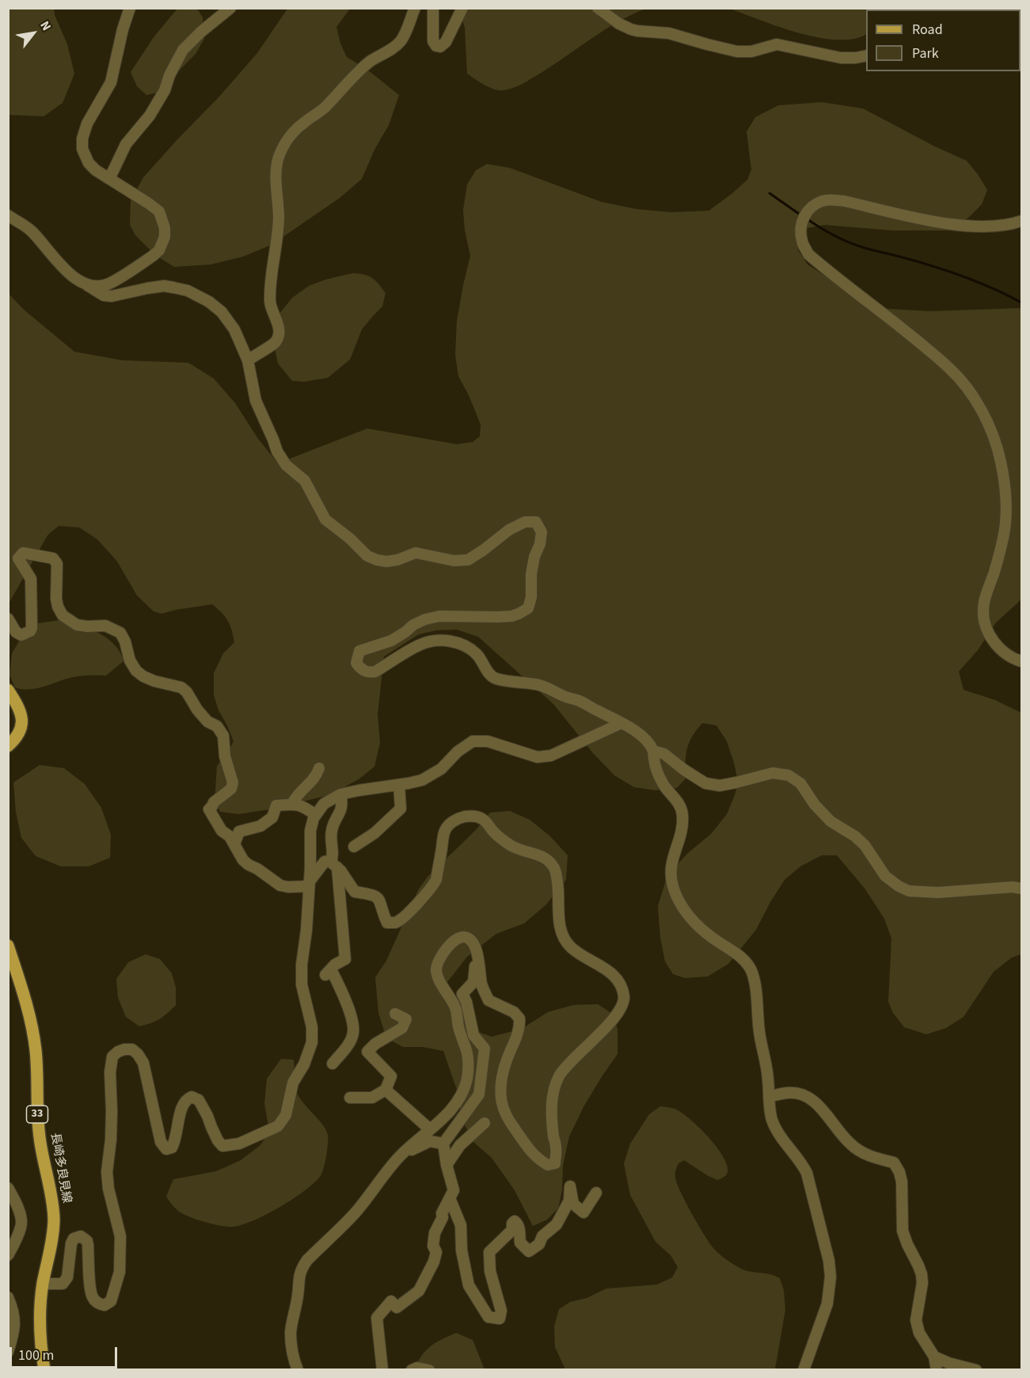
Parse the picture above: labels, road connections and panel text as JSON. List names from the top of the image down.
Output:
{
  "streets": {
    "main road": ["33", "長崎多良見線"]
  },
  "legend": ["Road", "Park"],
  "scale_bar": "100 m",
  "north": "top right"
}
